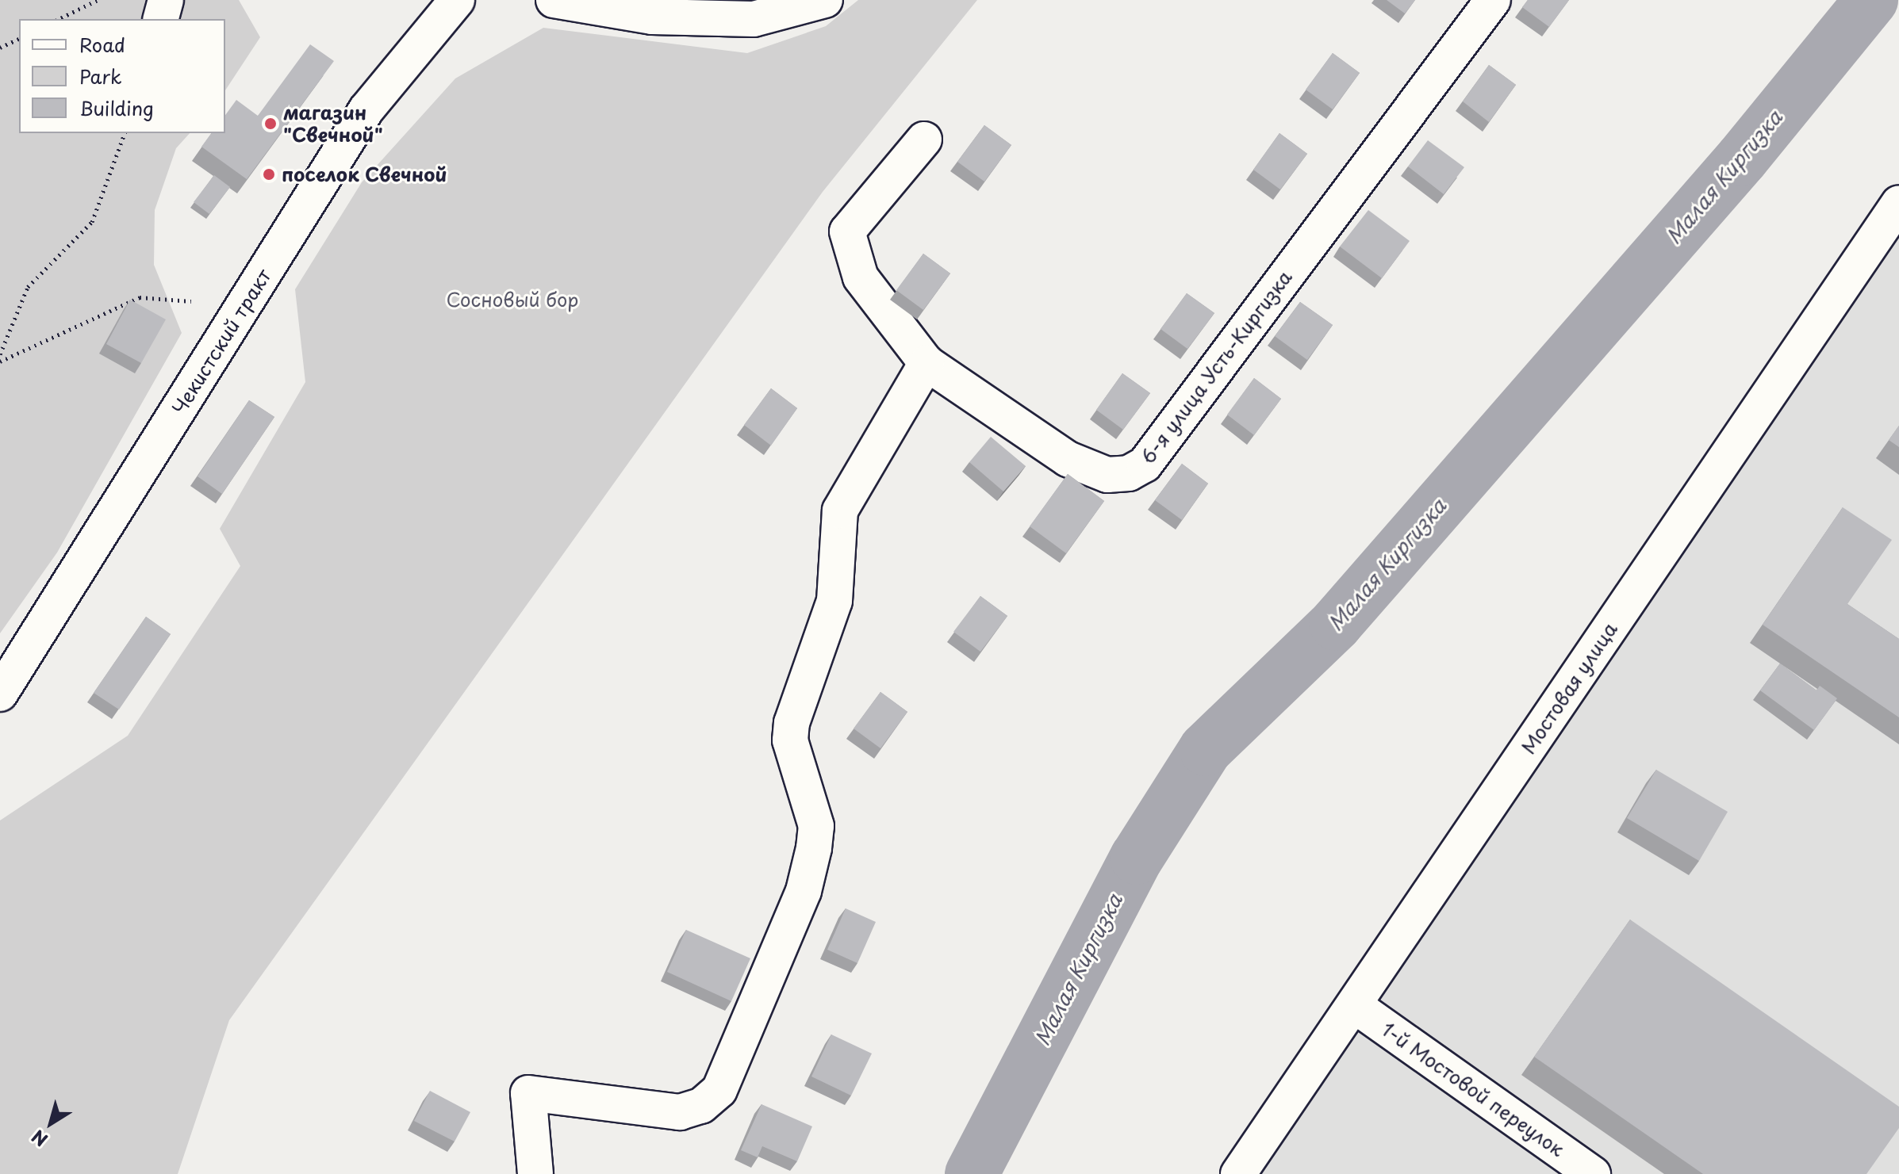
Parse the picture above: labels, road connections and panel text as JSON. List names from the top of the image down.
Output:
{
  "streets": {
    "street": [
      "Чекистский тракт",
      "6-я улица Усть-Киргизка",
      "Мостовая улица",
      "1-й Мостовой переулок"
    ]
  },
  "crossings": [
    ["Мостовая улица", "1-й Мостовой переулок"]
  ],
  "water": ["Малая Киргизка"],
  "parks": ["Сосновый бор"],
  "places": ["магазин \"Свечной\"", "поселок Свечной"],
  "legend": ["Road", "Park", "Building"],
  "north": "bottom left"
}
